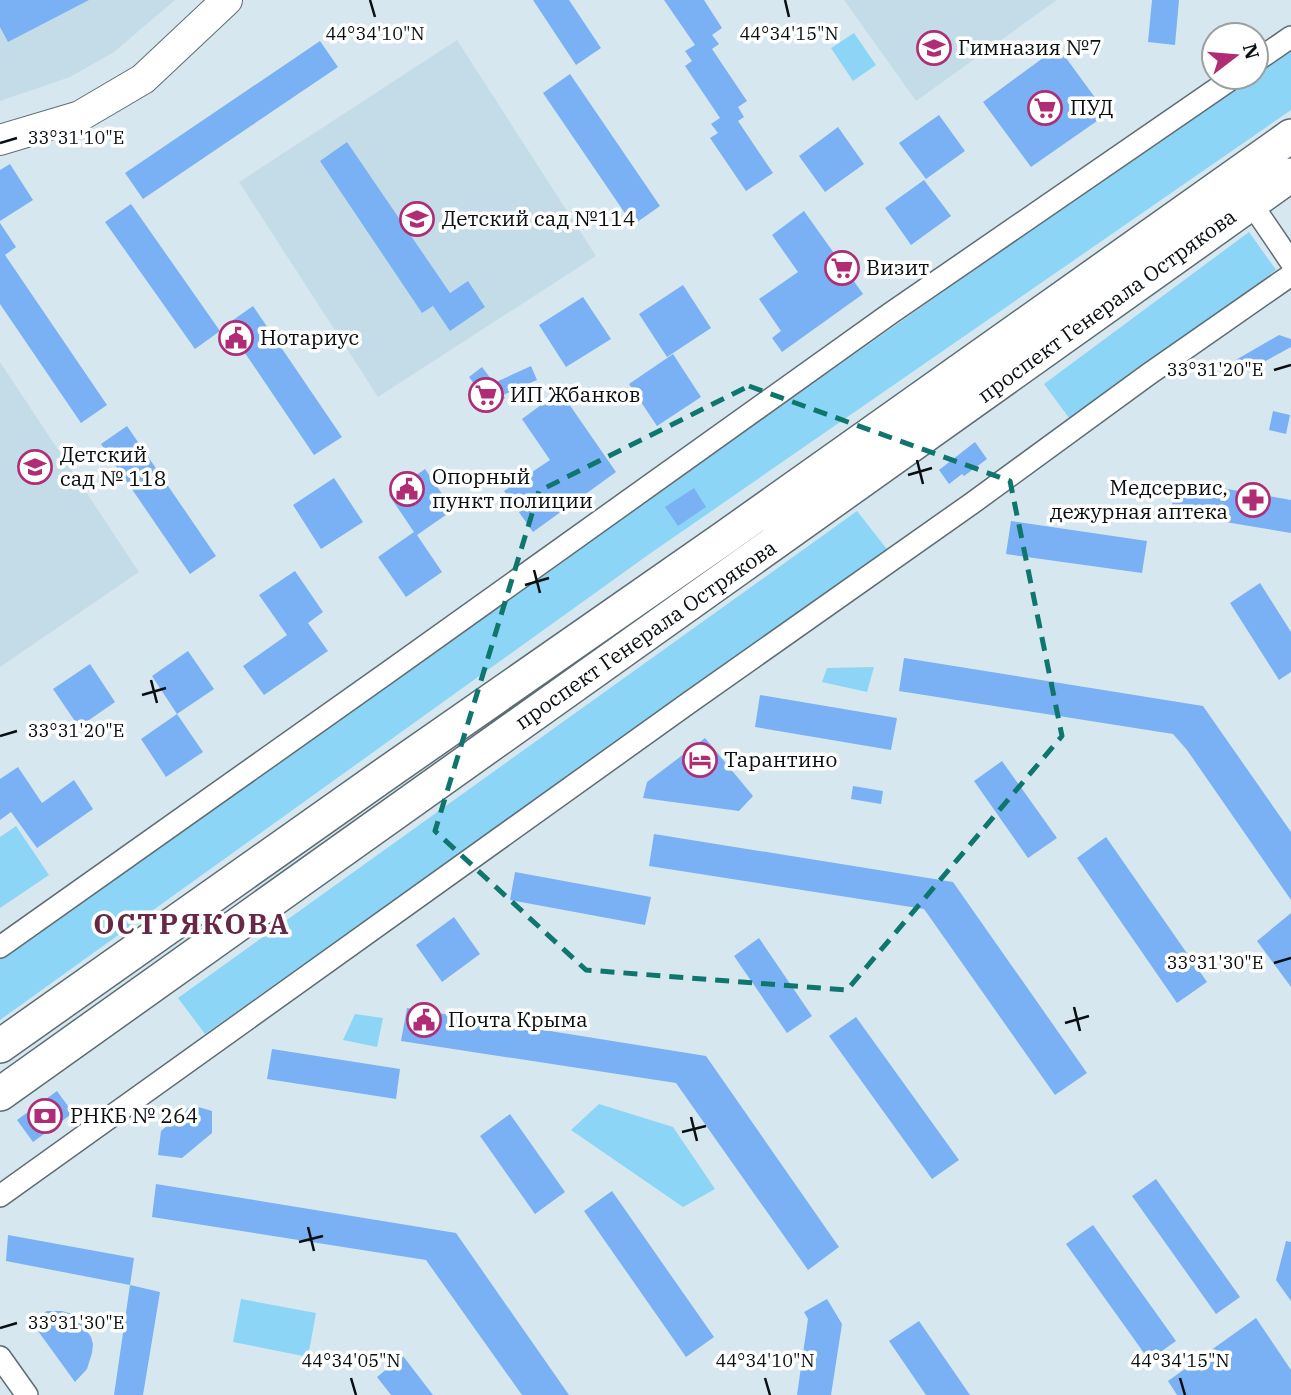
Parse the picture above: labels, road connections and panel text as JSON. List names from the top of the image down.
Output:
{
  "streets": {
    "main road": ["проспект Генерала Острякова"]
  },
  "districts": ["ОСТРЯКОВА"],
  "places": {
    "school or university": ["Гимназия №7", "Детский сад №114", "Детский сад № 118"],
    "supermarket": ["ПУД", "Визит", "ИП Жбанков"],
    "public building": ["Нотариус", "Опорный пункт полиции", "Почта Крыма"],
    "pharmacy": ["Медсервис, дежурная аптека"],
    "hotel": ["Тарантино"],
    "bank": ["РНКБ № 264"]
  },
  "north": "right",
  "coordinates": [
    "44°34'10\"N",
    "44°34'15\"N",
    "33°31'10\"E",
    "33°31'20\"E",
    "33°31'30\"E",
    "44°34'05\"N"
  ]
}
